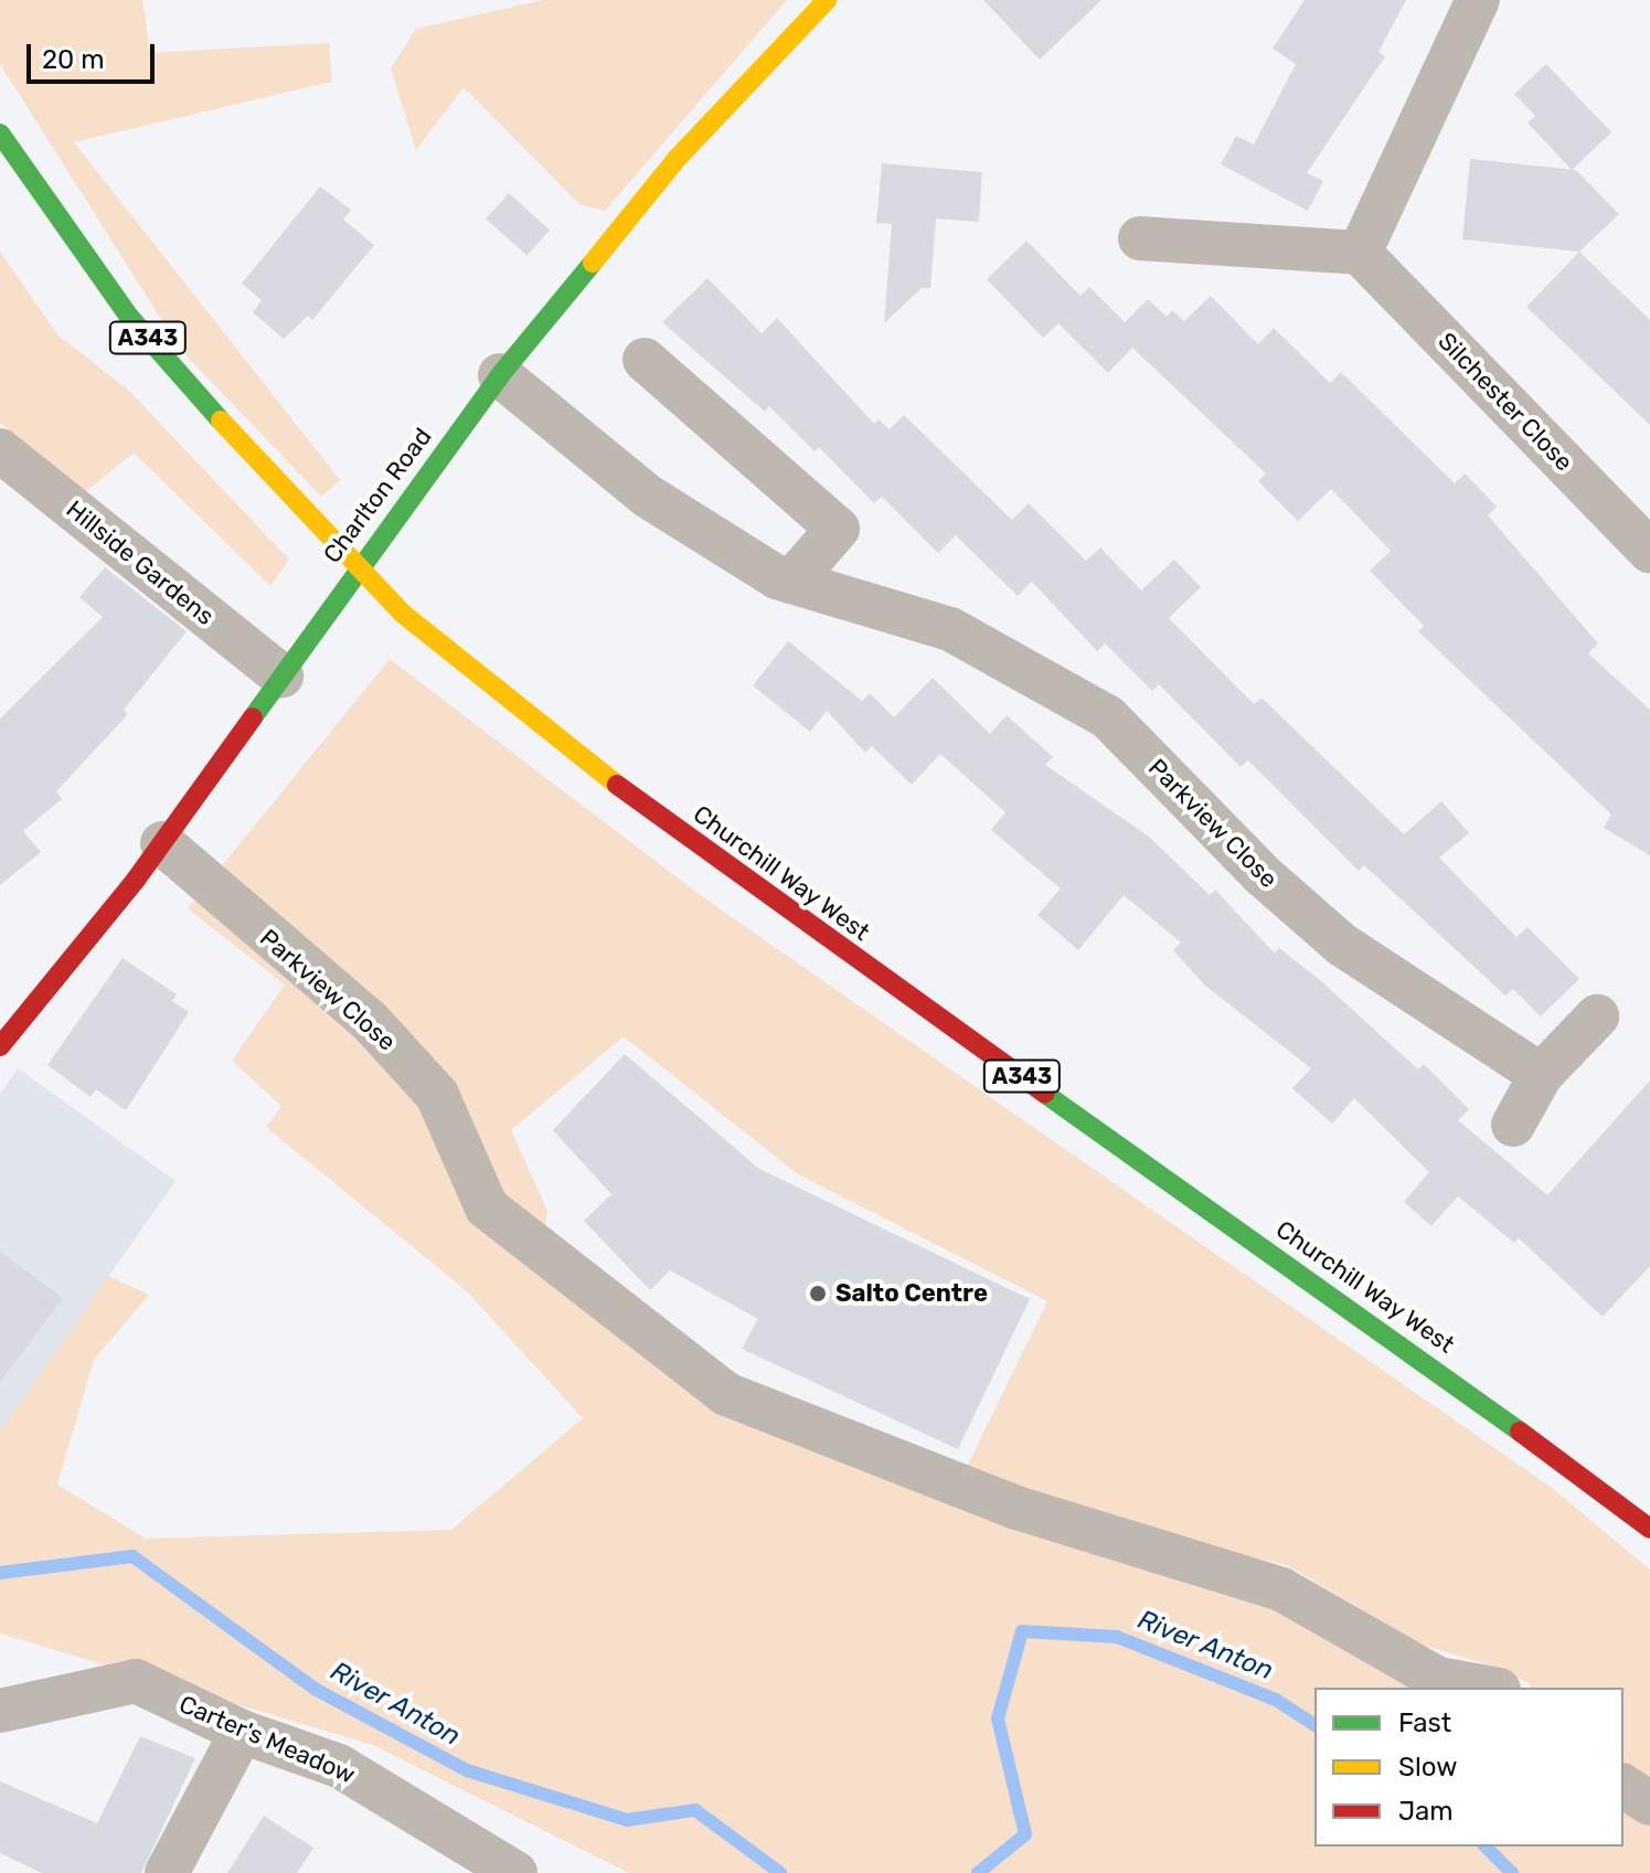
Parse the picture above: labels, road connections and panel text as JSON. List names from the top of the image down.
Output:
{
  "streets": {
    "main road": ["A343", "Charlton Road", "Churchill Way West"],
    "street": [
      "Silchester Close",
      "Hillside Gardens",
      "Parkview Close",
      "Carter's Meadow"
    ]
  },
  "crossings": [
    ["Charlton Road", "Hillside Gardens"],
    ["Charlton Road", "Parkview Close"]
  ],
  "water": ["River Anton"],
  "places": ["Salto Centre"],
  "legend": ["Fast", "Slow", "Jam"],
  "scale_bar": "20 m"
}
